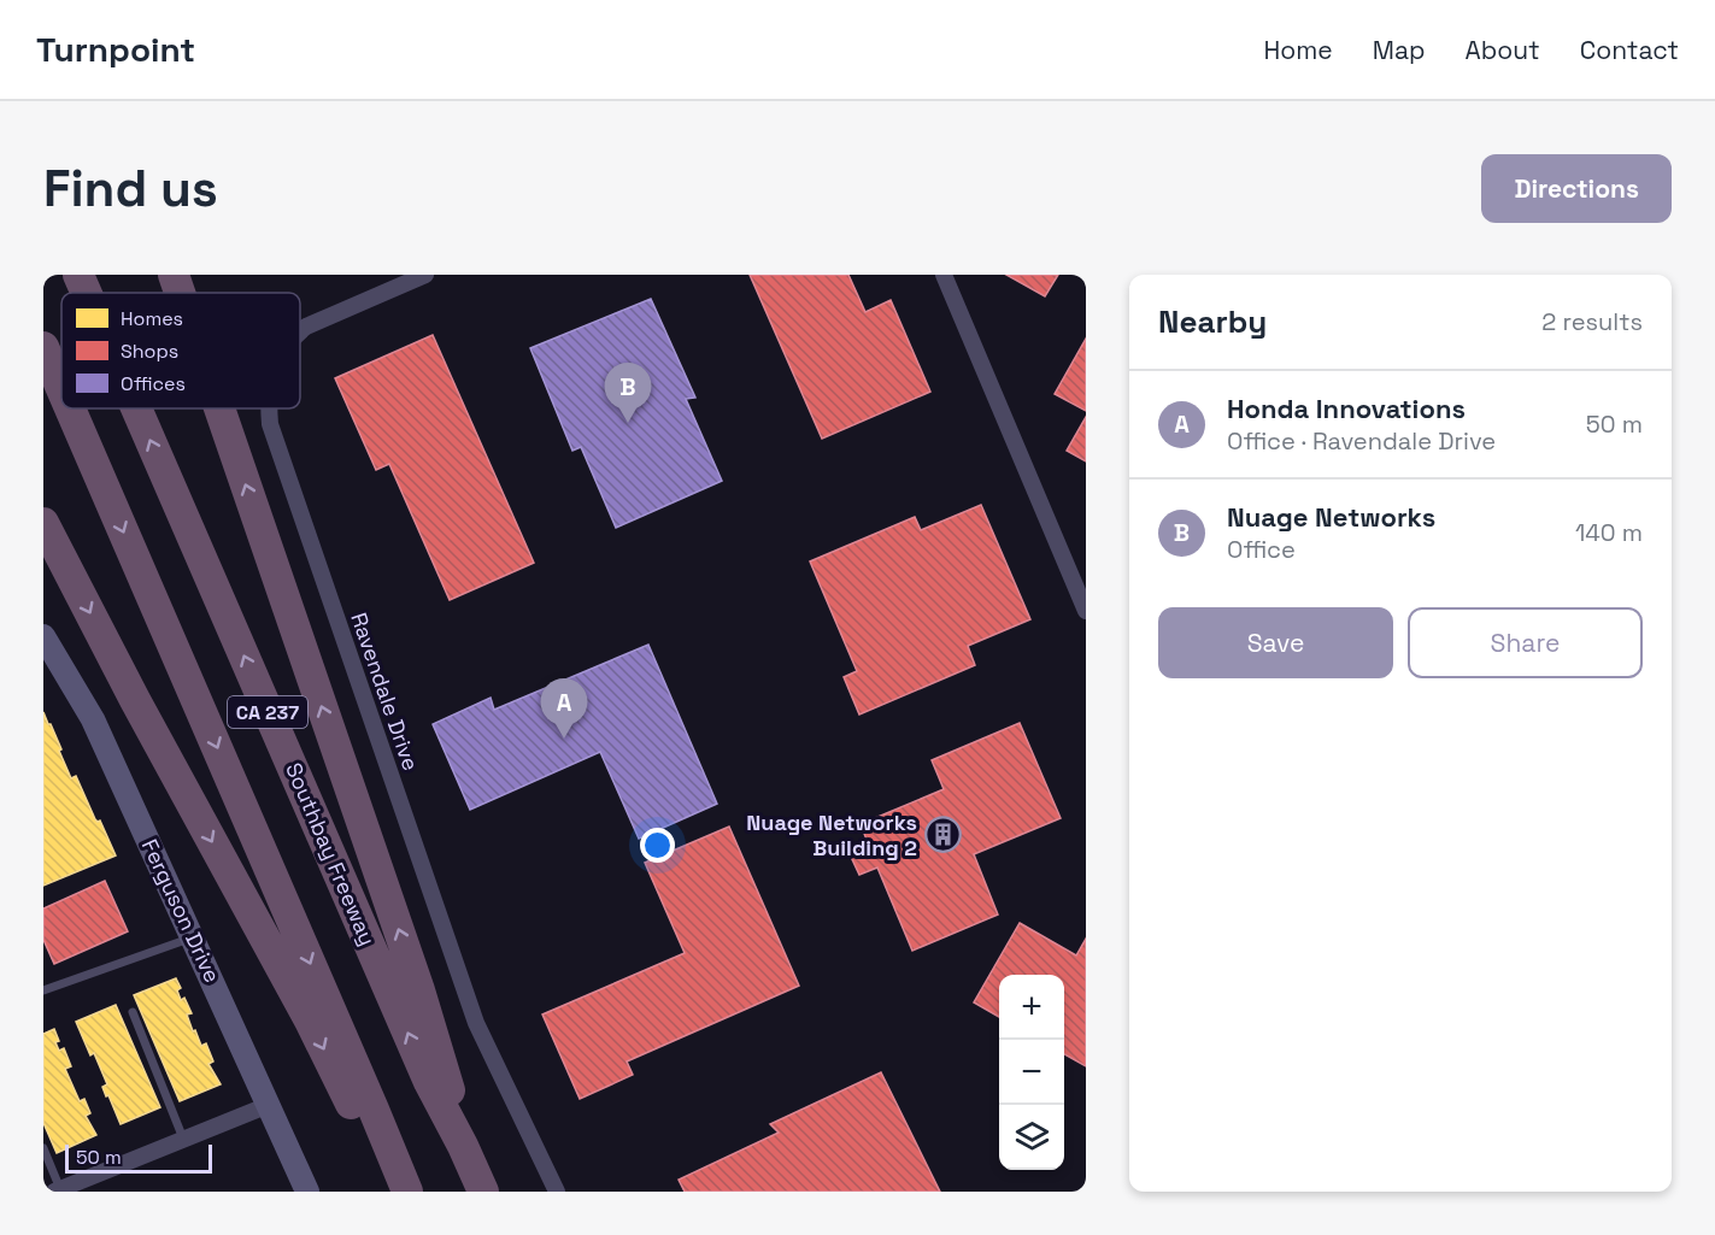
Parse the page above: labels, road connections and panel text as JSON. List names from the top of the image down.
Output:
{
  "streets": {
    "highway": ["CA 237", "Southbay Freeway"],
    "street": ["Ravendale Drive", "Ferguson Drive"]
  },
  "places": {
    "building": ["Nuage Networks Building 2"]
  },
  "legend": ["Homes", "Shops", "Offices"],
  "scale_bar": "50 m",
  "page": {
    "header": "Turnpoint",
    "nav": [
      "Home",
      "Map",
      "About",
      "Contact"
    ],
    "buttons": [
      "Directions",
      ["Save", "Share"]
    ],
    "title": "Find us",
    "heading": ["Nearby", "2 results"],
    "pins": ["B", "A"],
    "list": [
      {
        "mark": "A",
        "name": "Honda Innovations",
        "note": "Office · Ravendale Drive",
        "value": "50 m"
      },
      {
        "mark": "B",
        "name": "Nuage Networks",
        "note": "Office",
        "value": "140 m"
      }
    ],
    "map_buttons": ["+", "−"],
    "scale": "50 m"
  }
}
